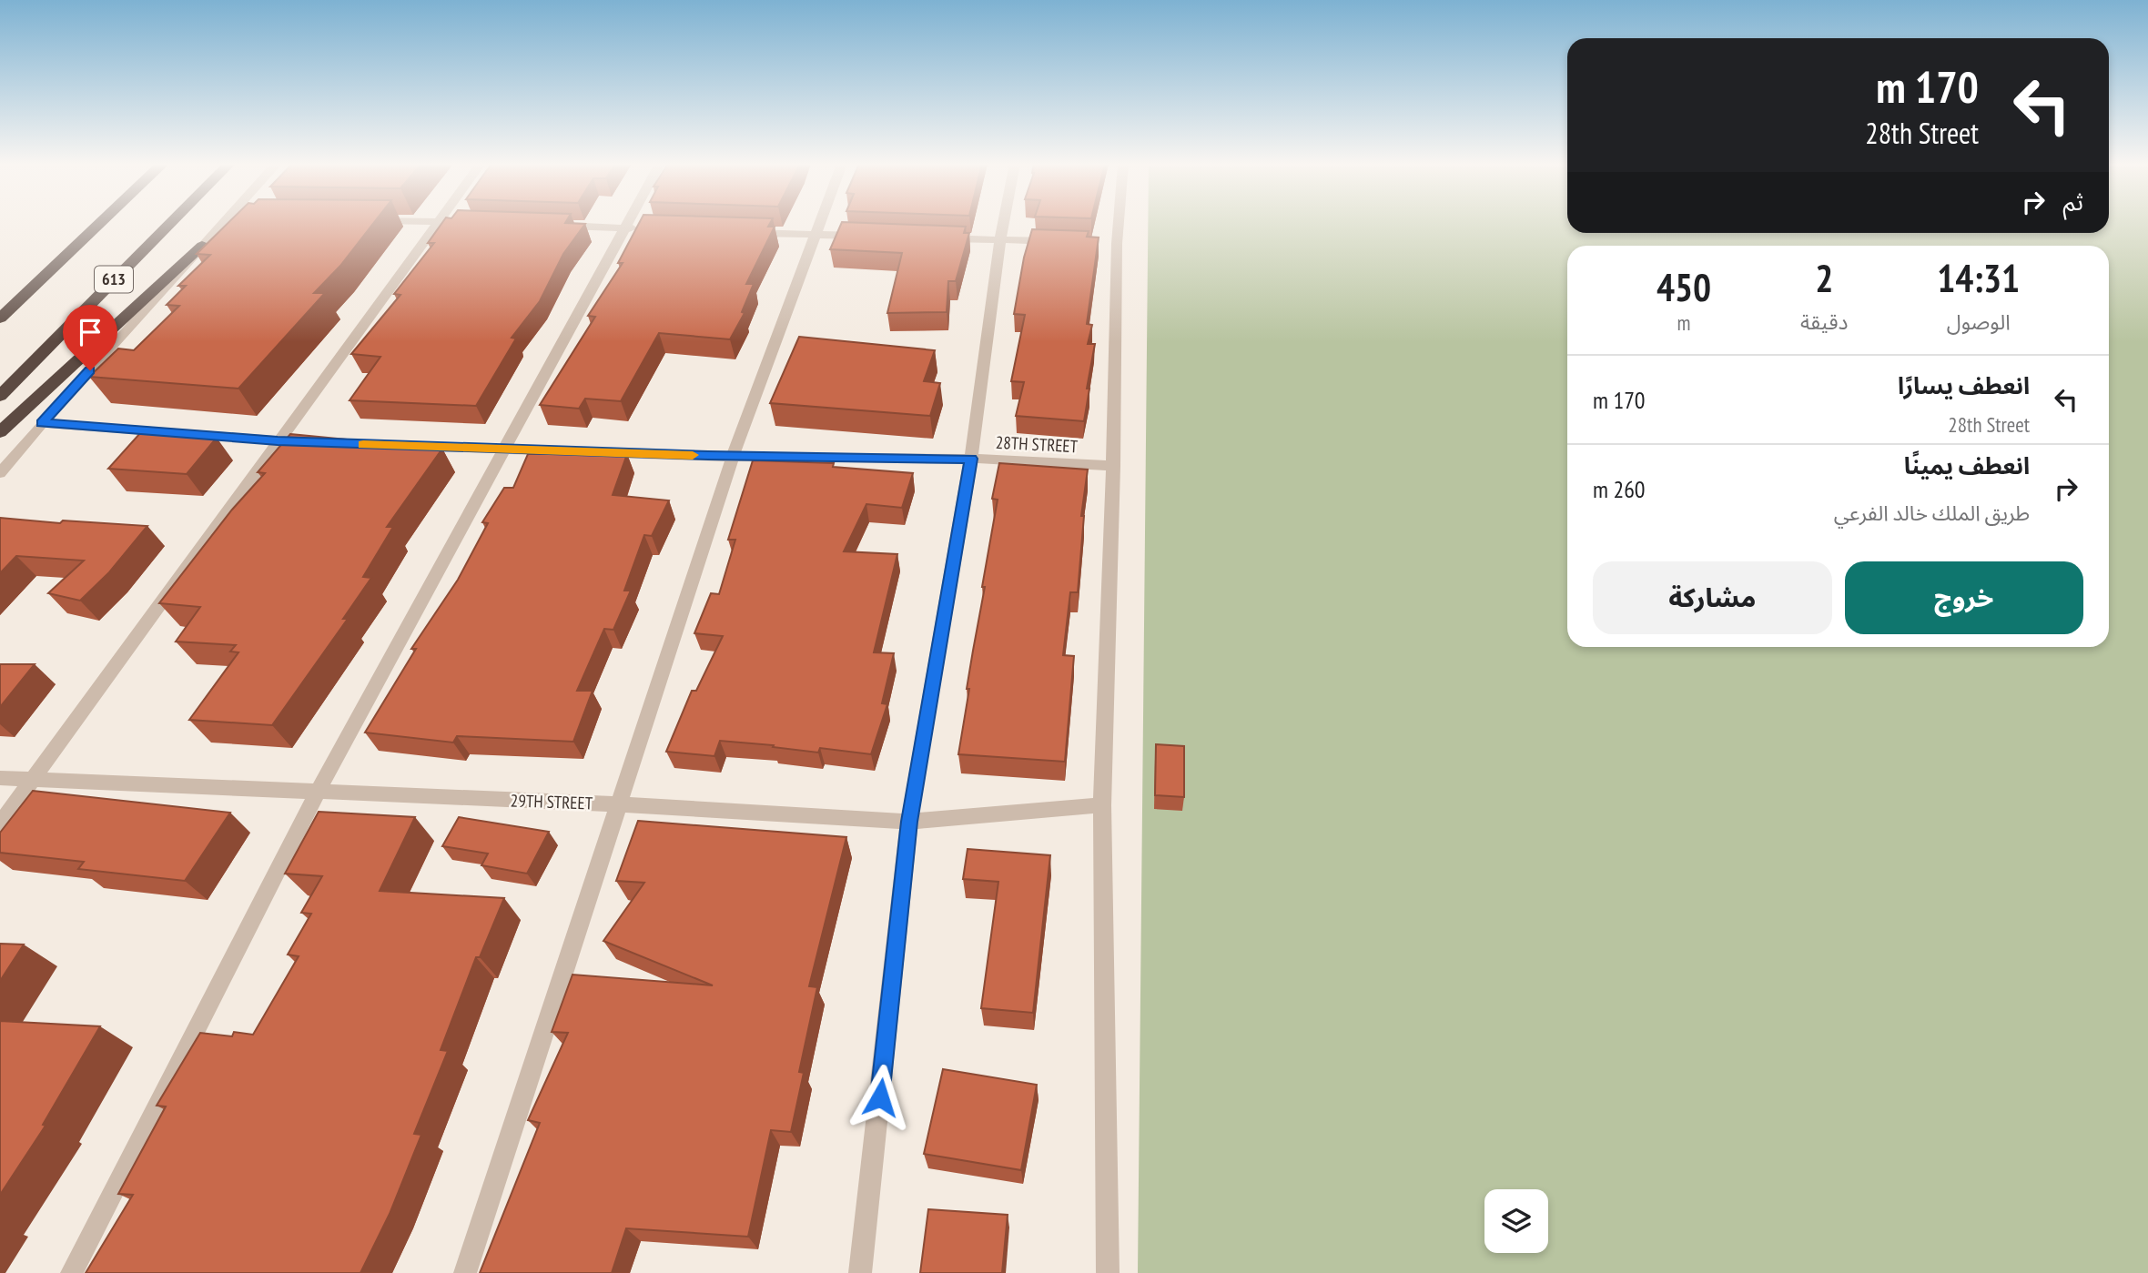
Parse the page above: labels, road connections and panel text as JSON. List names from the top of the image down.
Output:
{
  "streets": {
    "highway": ["613"],
    "street": ["28TH STREET", "29TH STREET"]
  },
  "page": {
    "turn": ["170 m", "28th Street"],
    "then": "ثم",
    "eta": [
      "14:31",
      "الوصول",
      "2",
      "دقيقة",
      "450",
      "m"
    ],
    "list": [
      {
        "name": "انعطف يسارًا",
        "note": "28th Street",
        "value": "170 m"
      },
      {
        "name": "انعطف يمينًا",
        "note": "طريق الملك خالد الفرعي",
        "value": "260 m"
      }
    ],
    "buttons": ["خروج", "مشاركة"]
  }
}
